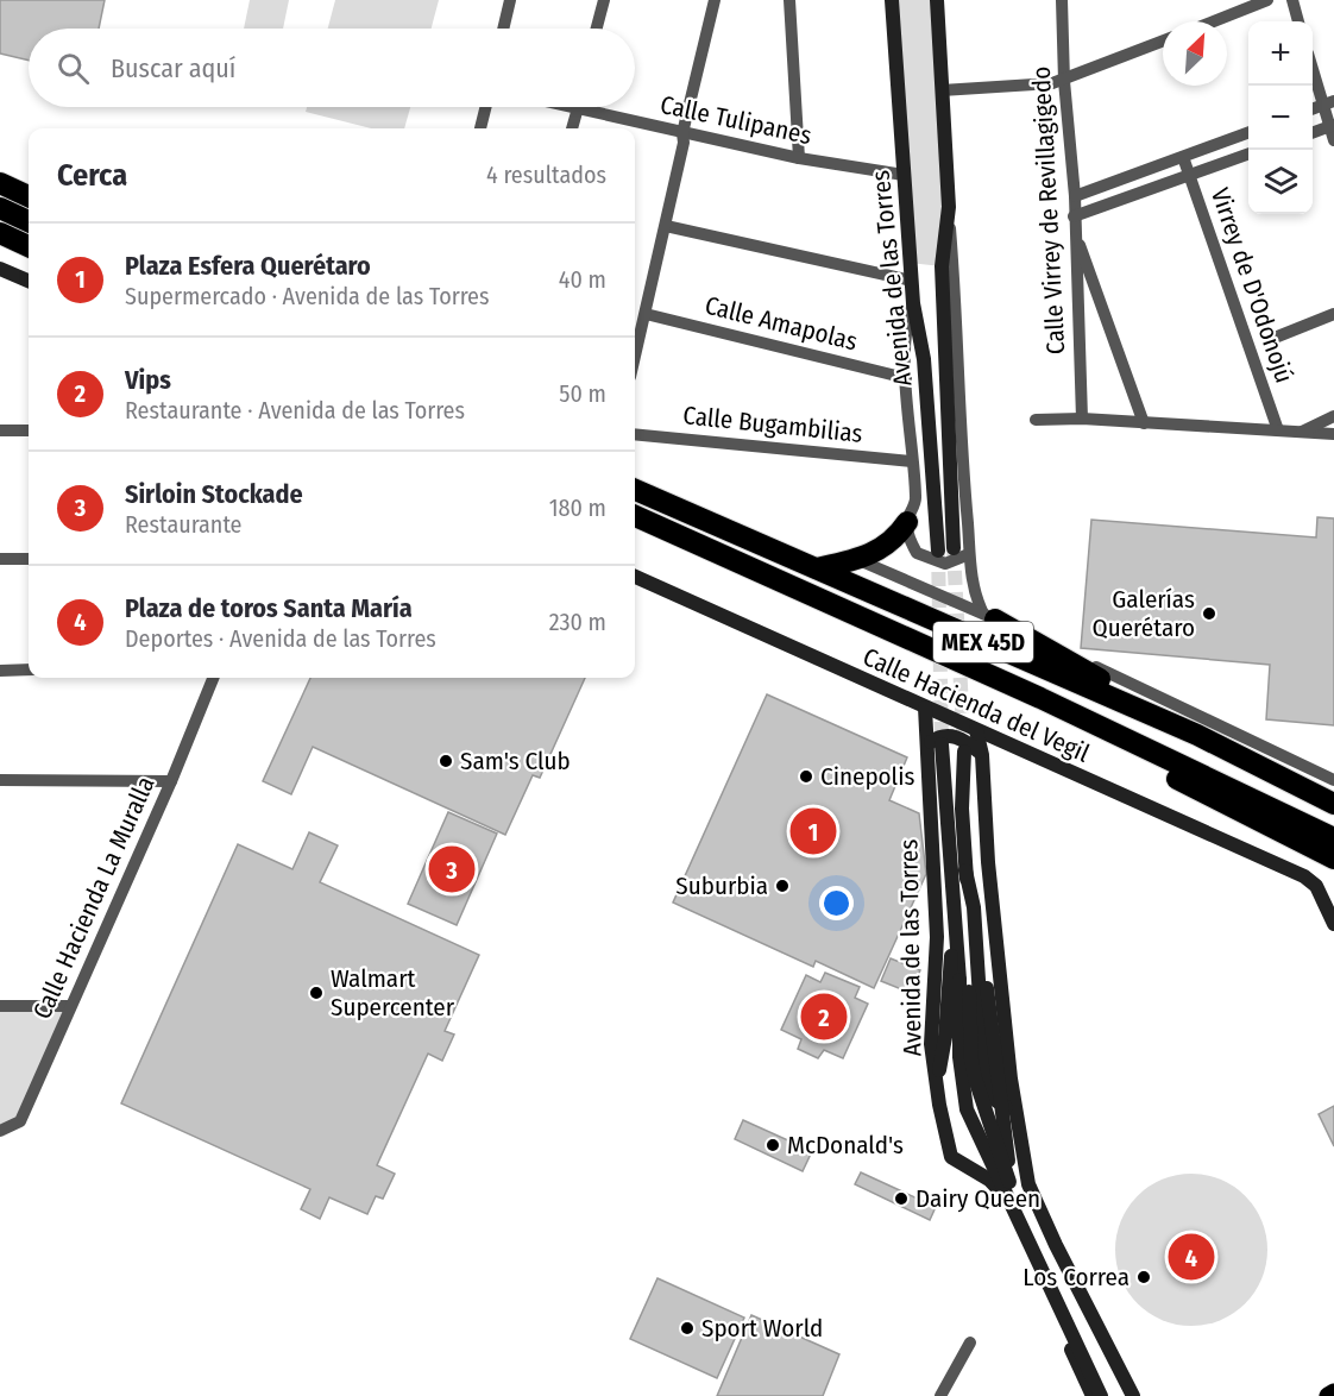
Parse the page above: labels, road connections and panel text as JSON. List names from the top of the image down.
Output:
{
  "streets": {
    "highway": ["MEX 45D"],
    "main road": ["Avenida de las Torres", "Calle Hacienda del Vegil"],
    "street": [
      "Calle Tulipanes",
      "Calle Virrey de Revillagigedo",
      "Virrey de D'Odonojú",
      "Calle Amapolas",
      "Calle Bugambilias",
      "Calle Hacienda La Muralla"
    ]
  },
  "crossings": [
    ["Calle Tulipanes", "Avenida de las Torres"],
    ["Avenida de las Torres", "Calle Hacienda del Vegil"]
  ],
  "places": [
    "Galerías Querétaro",
    "Sam's Club",
    "Cinepolis",
    "Suburbia",
    "Walmart Supercenter",
    "McDonald's",
    "Dairy Queen",
    "Los Correa",
    "Sport World"
  ],
  "north": "top right",
  "page": {
    "map_buttons": ["+", "−"],
    "search": "Buscar aquí",
    "heading": ["Cerca", "4 resultados"],
    "list": [
      {
        "mark": "1",
        "name": "Plaza Esfera Querétaro",
        "note": "Supermercado · Avenida de las Torres",
        "value": "40 m"
      },
      {
        "mark": "2",
        "name": "Vips",
        "note": "Restaurante · Avenida de las Torres",
        "value": "50 m"
      },
      {
        "mark": "3",
        "name": "Sirloin Stockade",
        "note": "Restaurante",
        "value": "180 m"
      },
      {
        "mark": "4",
        "name": "Plaza de toros Santa María",
        "note": "Deportes · Avenida de las Torres",
        "value": "230 m"
      }
    ],
    "pins": [
      "1",
      "3",
      "2",
      "4"
    ]
  }
}
